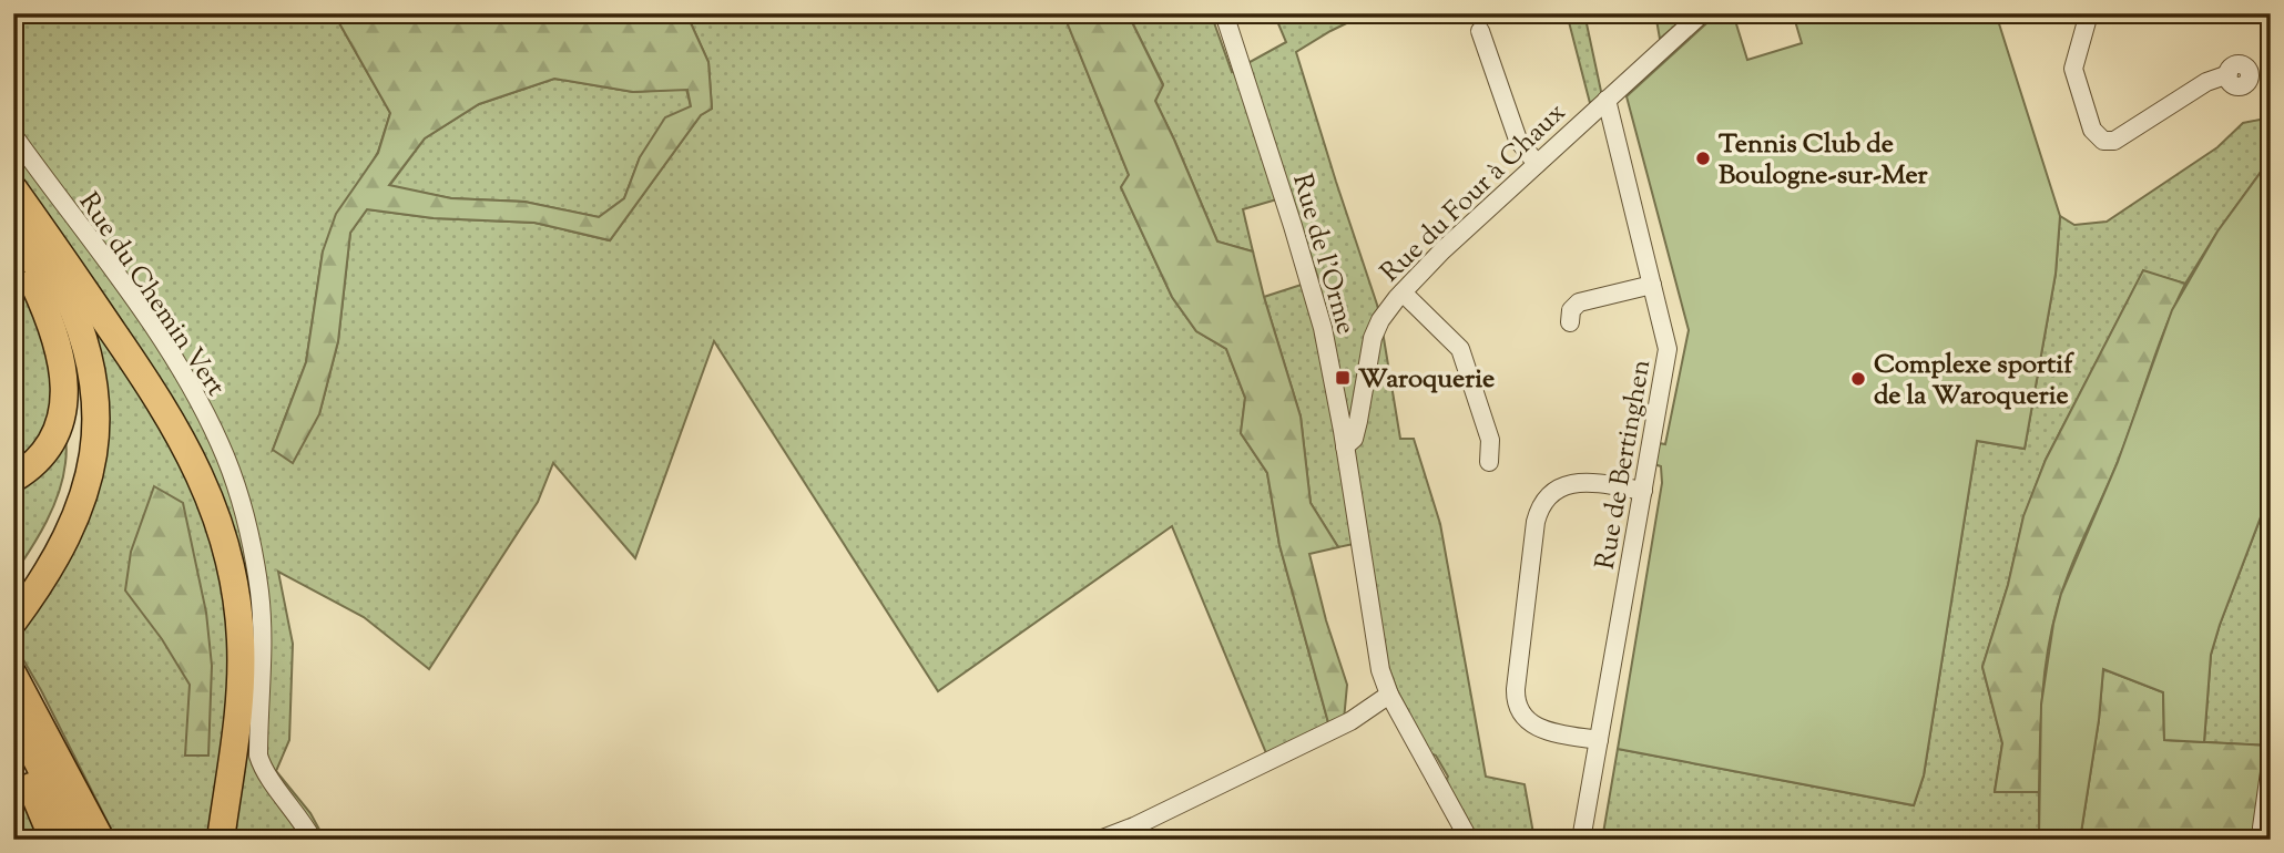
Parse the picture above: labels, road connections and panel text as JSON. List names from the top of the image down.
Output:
{
  "streets": {
    "street": [
      "Rue du Four à Chaux",
      "Rue de l'Orme",
      "Rue du Chemin Vert",
      "Rue de Bertinghen"
    ]
  },
  "crossings": [
    ["Rue du Four à Chaux", "Rue de l'Orme"],
    ["Rue du Four à Chaux", "Rue de Bertinghen"]
  ],
  "places": {
    "other": ["Tennis Club de Boulogne-sur-Mer", "Complexe sportif de la Waroquerie"],
    "transit": ["Waroquerie"]
  }
}
